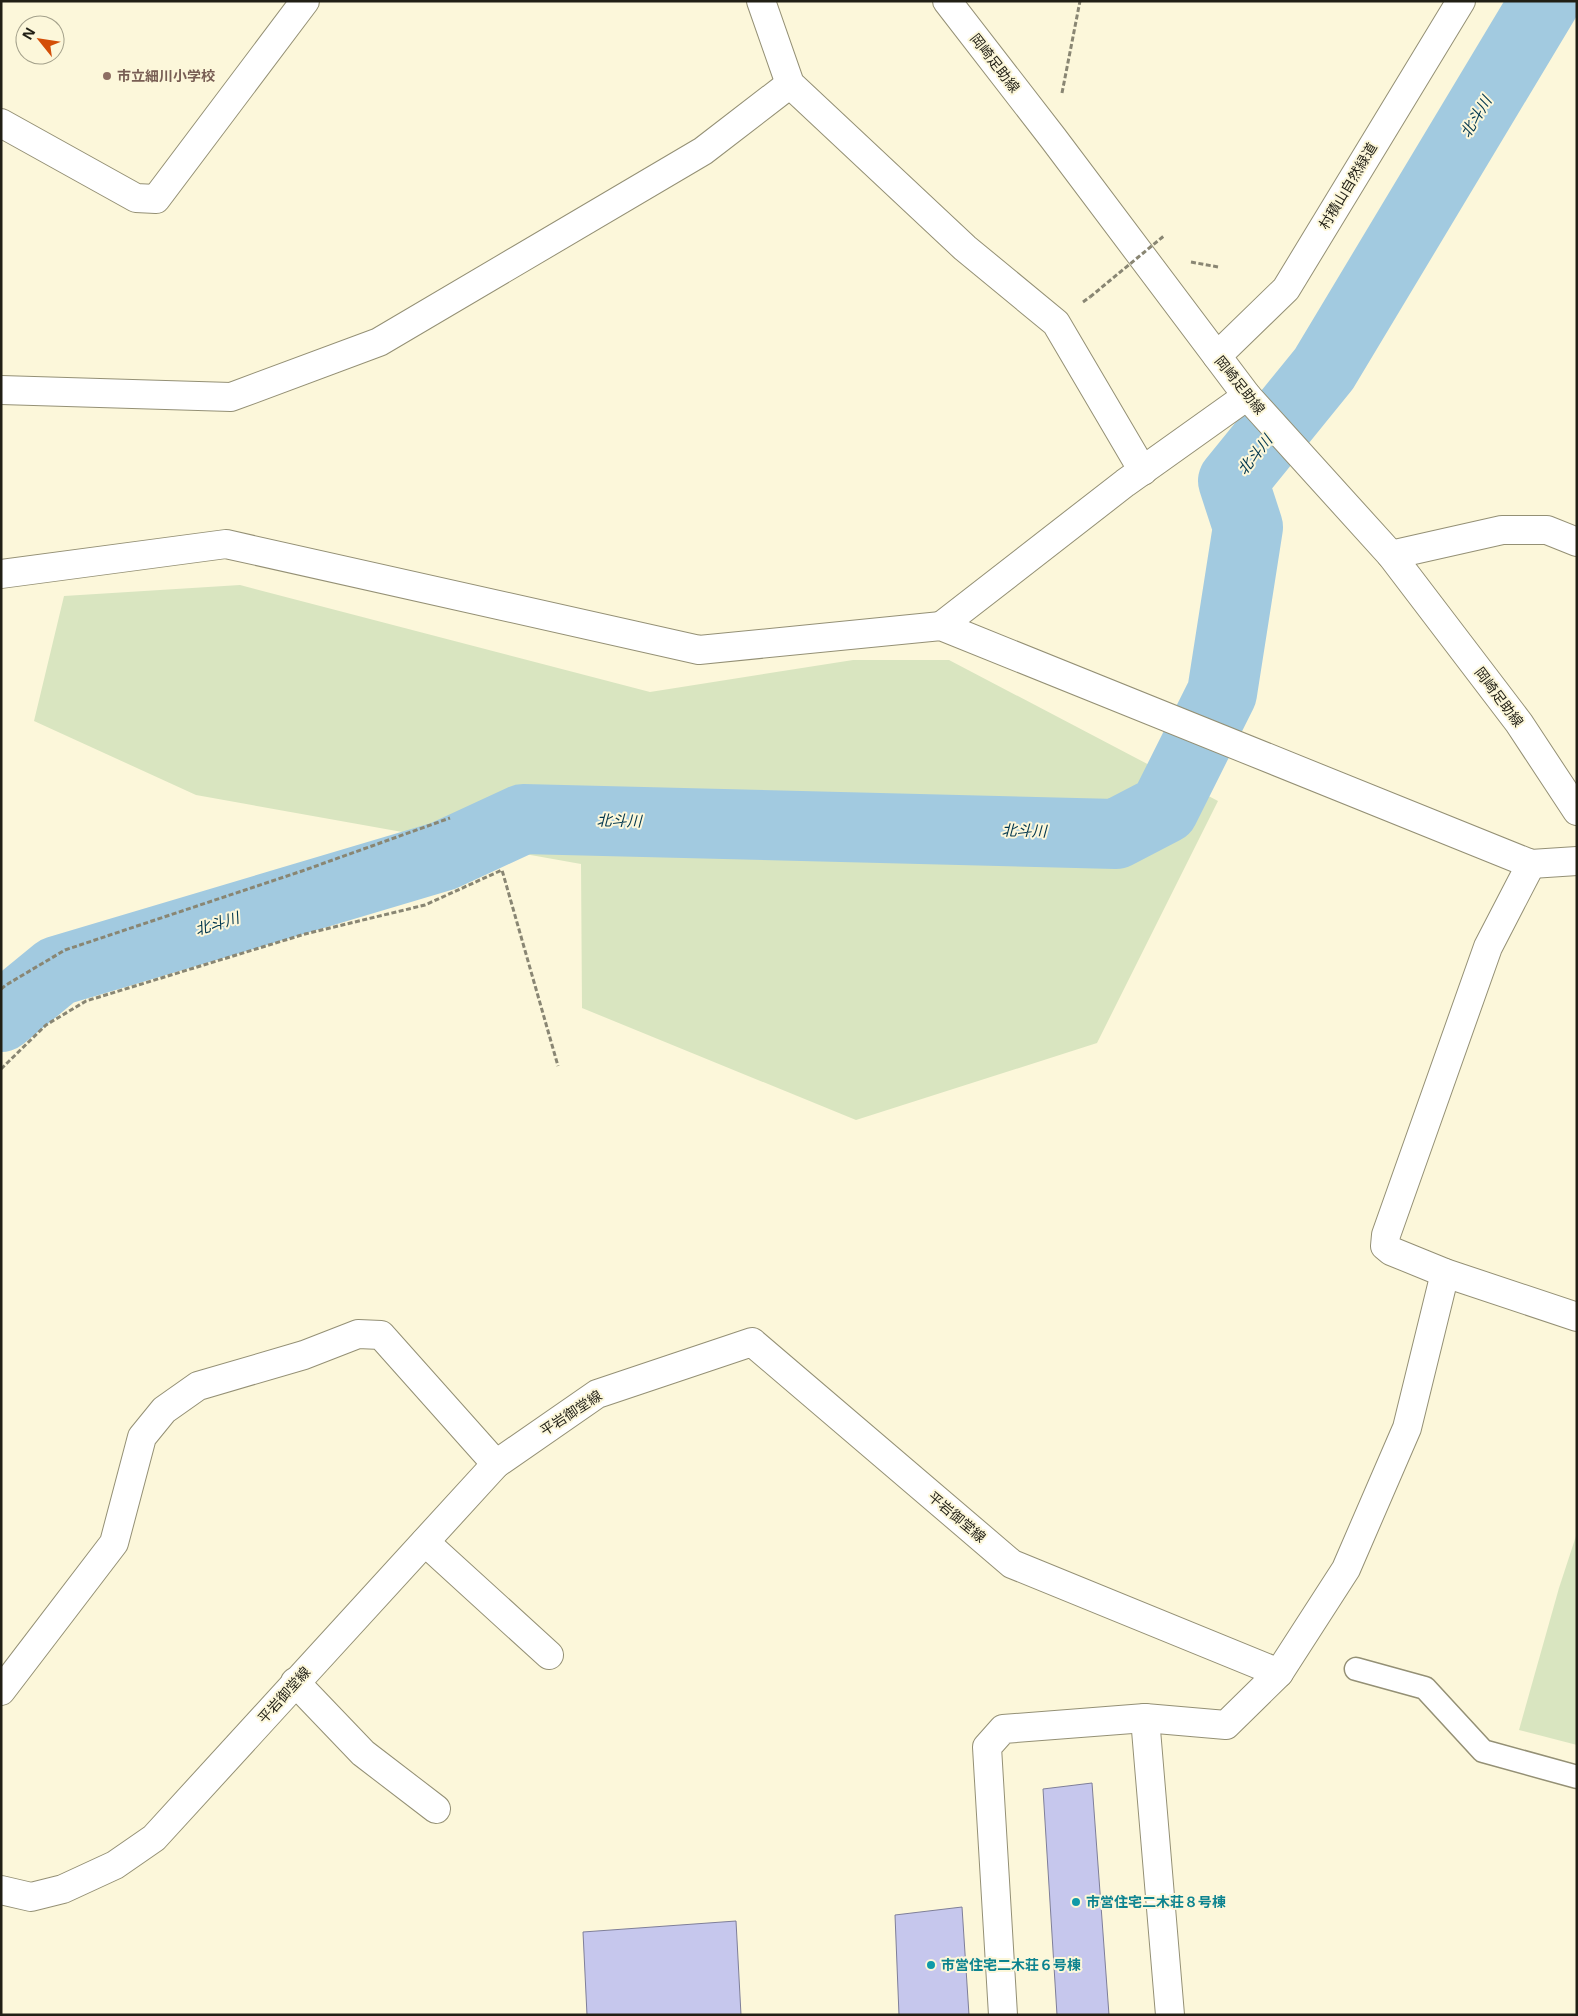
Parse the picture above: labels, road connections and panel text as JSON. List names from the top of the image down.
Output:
{
  "streets": {
    "street": ["岡崎足助線", "村積山自然緑道", "平岩御堂線"]
  },
  "crossings": [
    ["岡崎足助線", "村積山自然緑道"]
  ],
  "water": ["北斗川"],
  "places": ["市立細川小学校", "市営住宅二木荘８号棟", "市営住宅二木荘６号棟"],
  "north": "top left"
}
